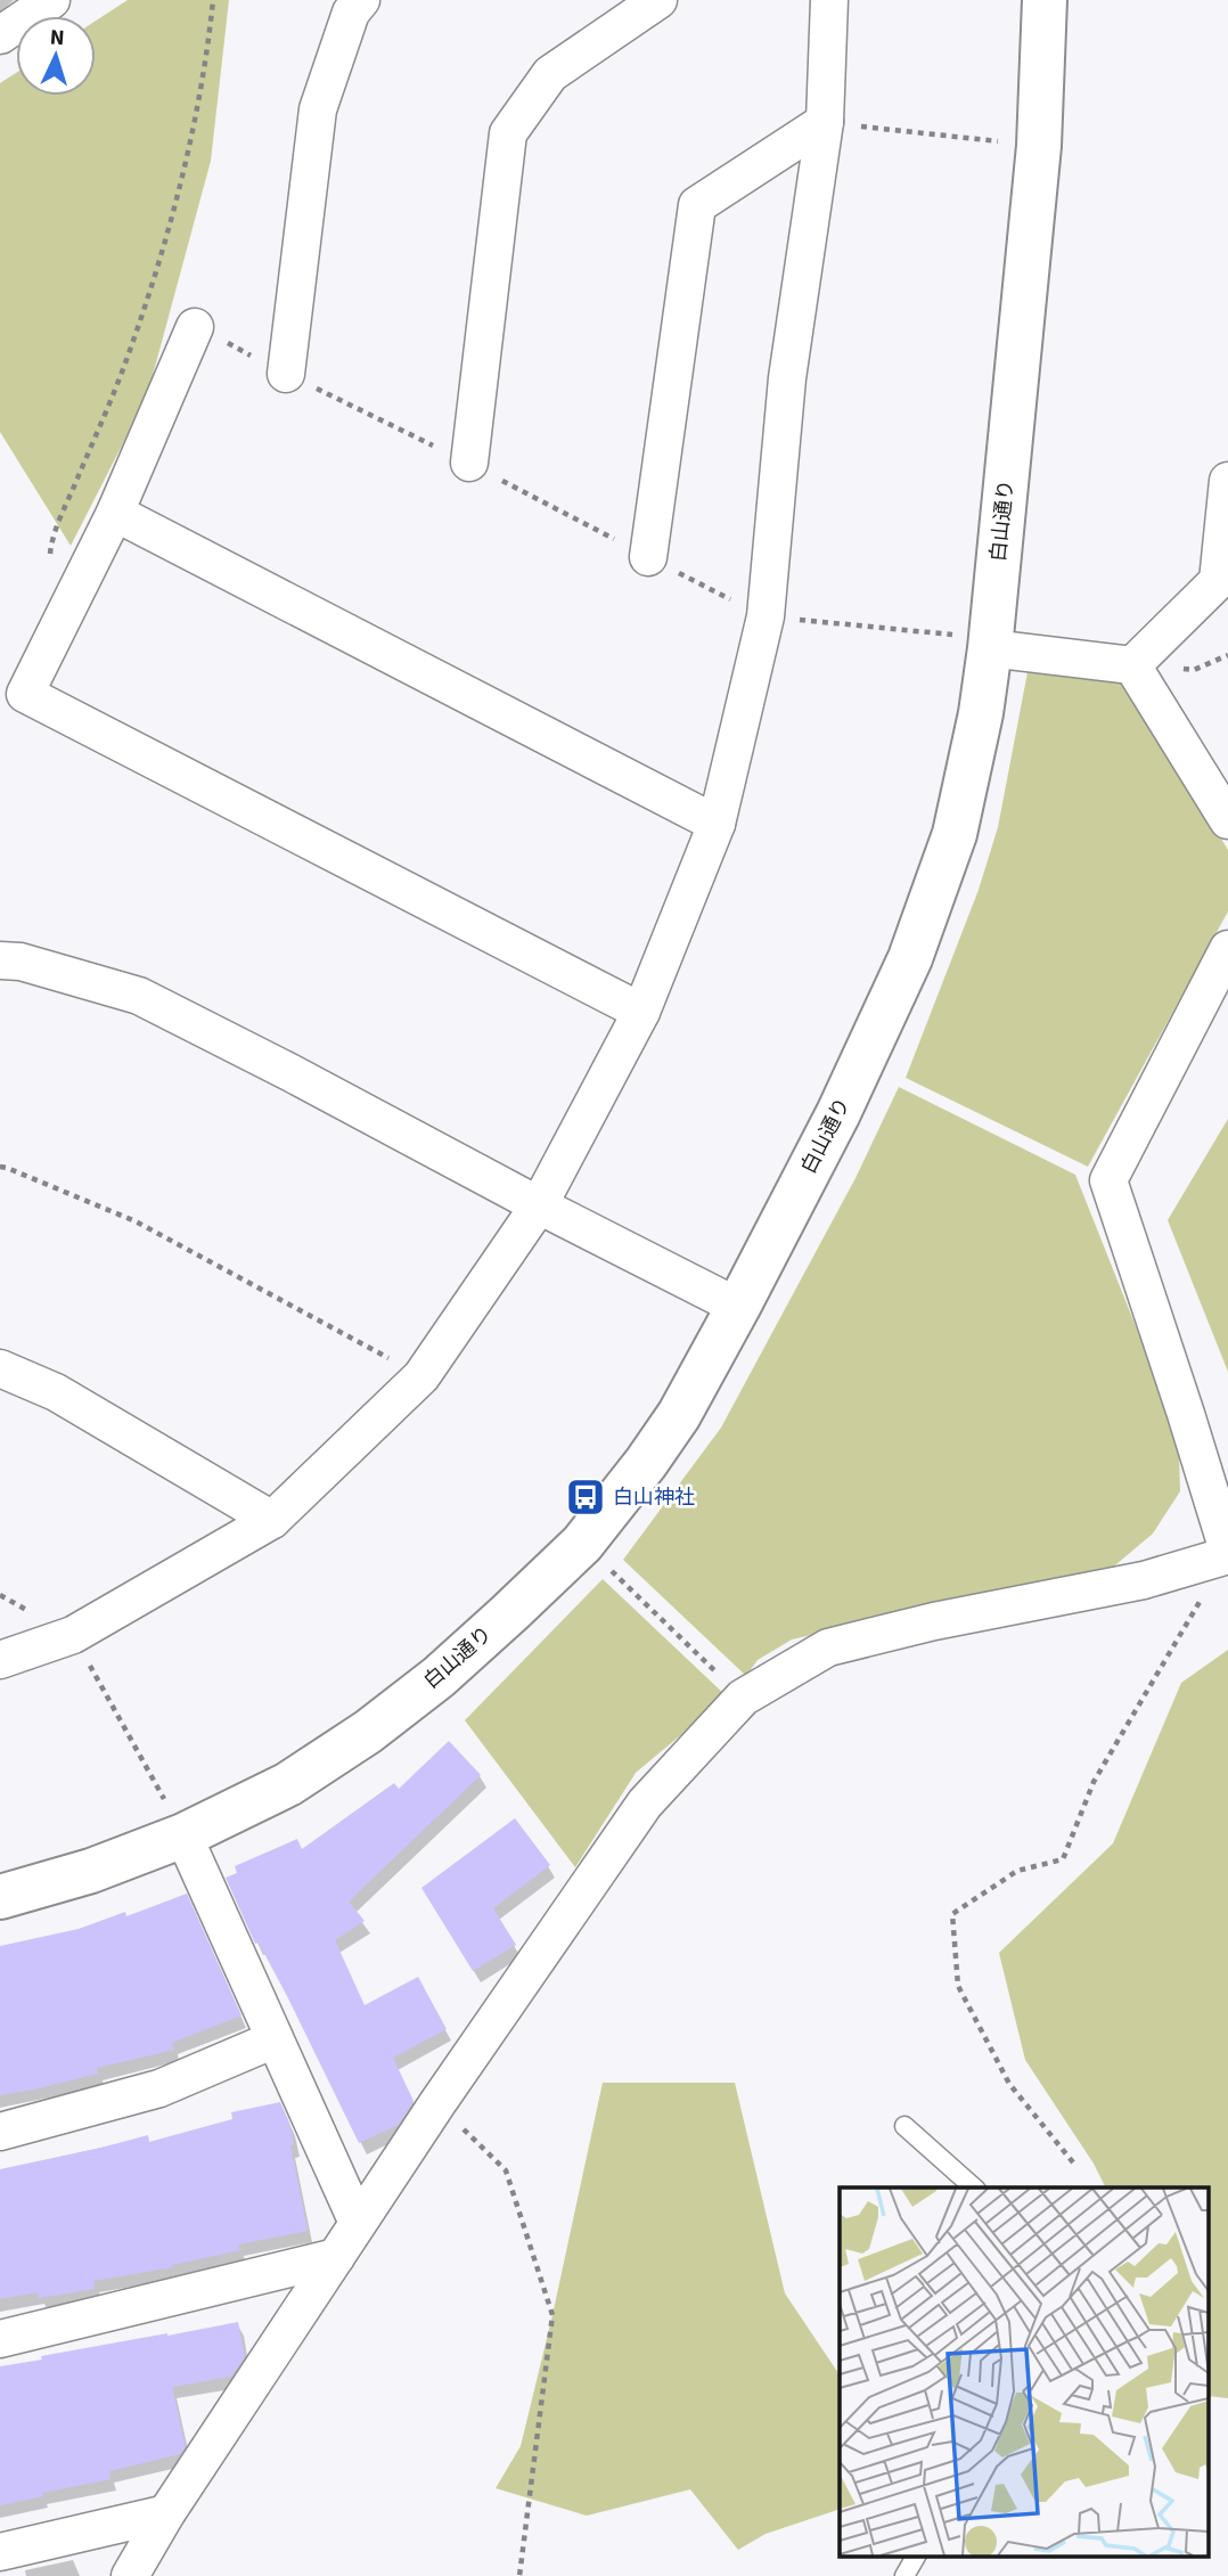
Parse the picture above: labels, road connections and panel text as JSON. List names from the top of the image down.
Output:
{
  "streets": {
    "street": ["白山通り"]
  },
  "places": {
    "bus stop": ["白山神社"]
  },
  "north": "top"
}
